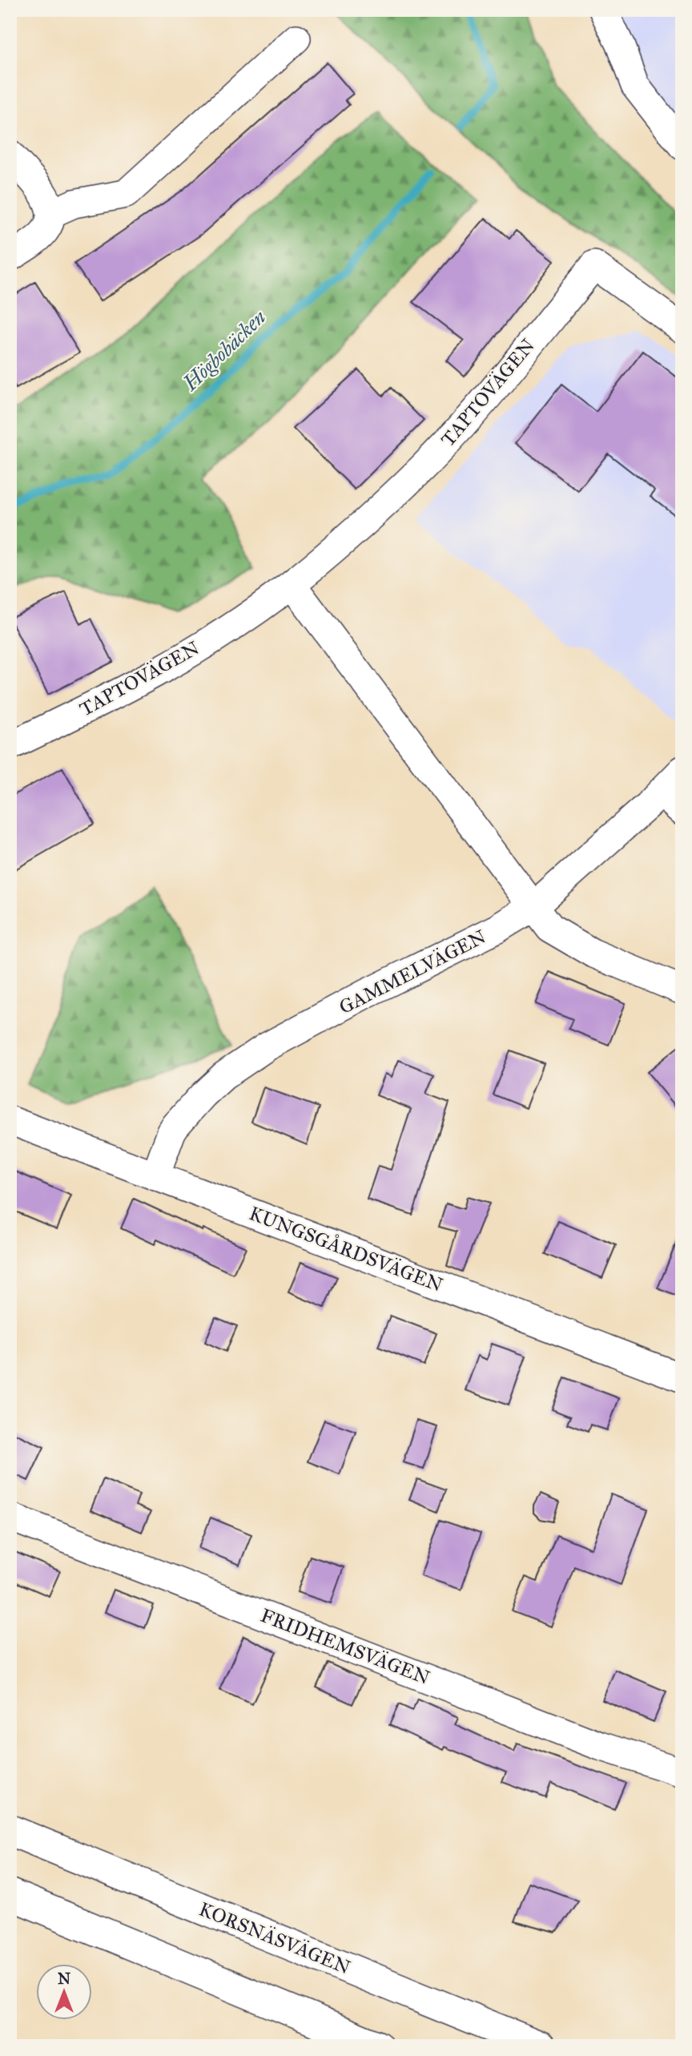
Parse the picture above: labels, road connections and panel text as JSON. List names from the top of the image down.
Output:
{
  "streets": {
    "main road": ["KORSNÄSVÄGEN"],
    "street": [
      "TAPTOVÄGEN",
      "GAMMELVÄGEN",
      "KUNGSGÅRDSVÄGEN",
      "FRIDHEMSVÄGEN"
    ]
  },
  "crossings": [
    ["GAMMELVÄGEN", "KUNGSGÅRDSVÄGEN"]
  ],
  "water": ["Högbobäcken"],
  "north": "top"
}
